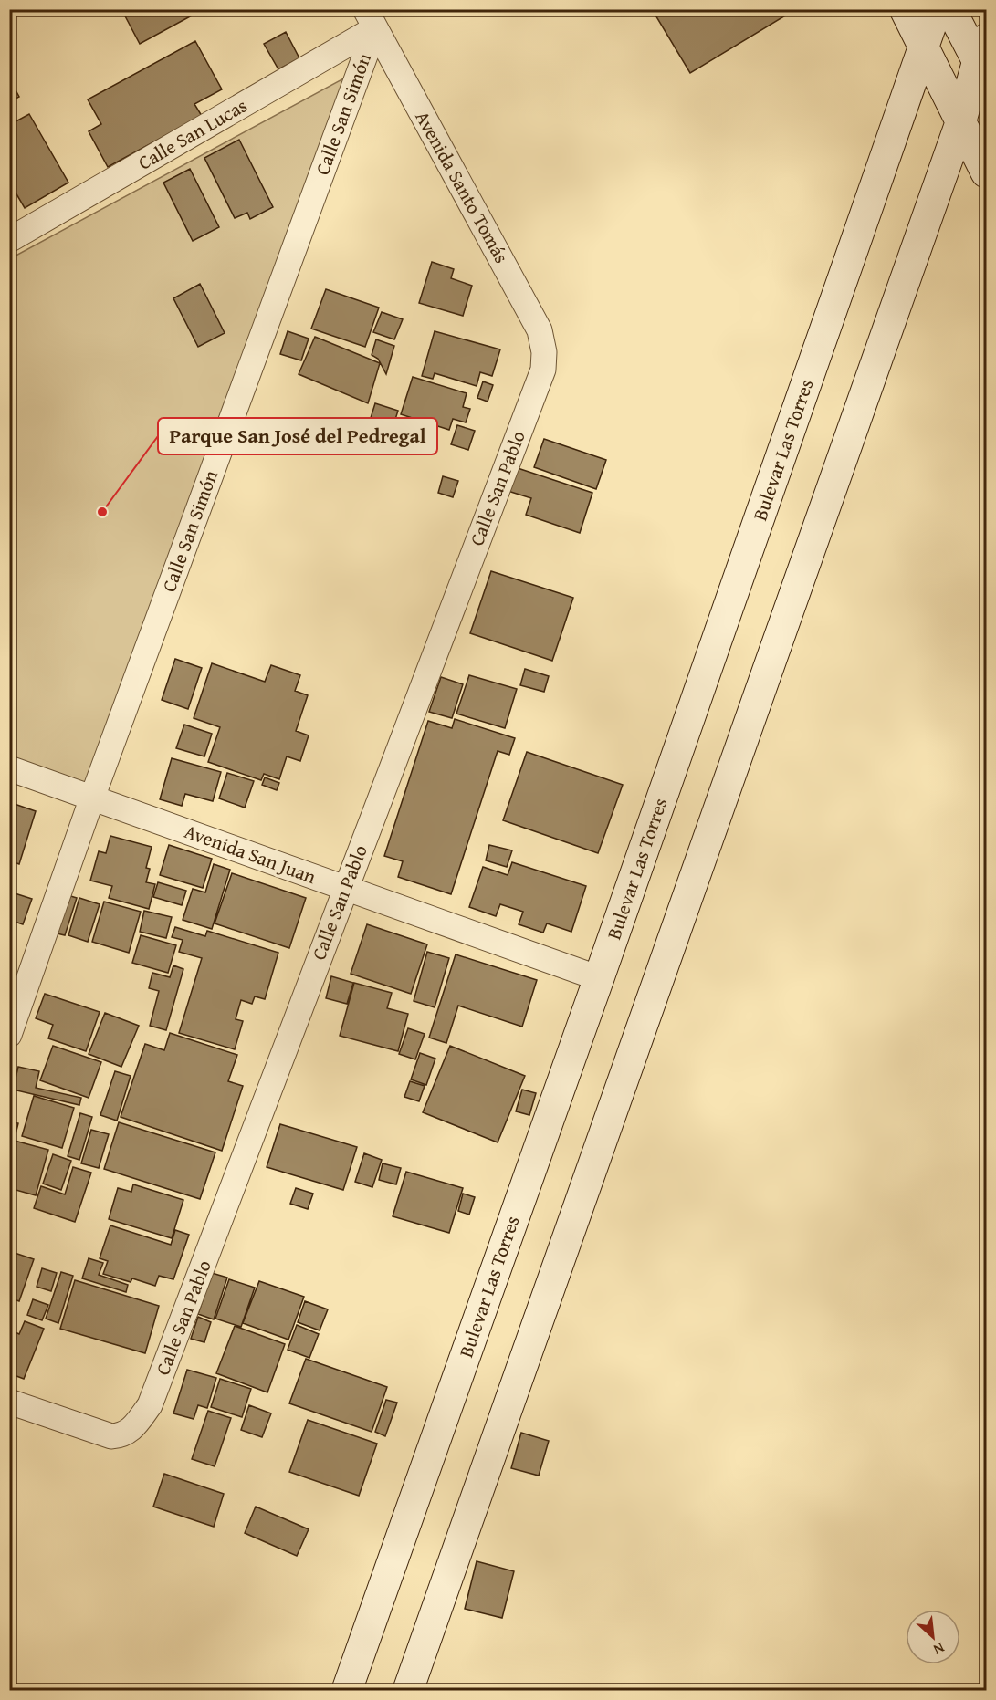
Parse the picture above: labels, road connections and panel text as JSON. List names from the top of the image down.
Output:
{
  "streets": {
    "street": [
      "Calle San Simón",
      "Calle San Lucas",
      "Avenida Santo Tomás",
      "Bulevar Las Torres",
      "Calle San Pablo",
      "Avenida San Juan"
    ]
  },
  "crossings": [
    ["Calle San Simón", "Calle San Lucas"],
    ["Calle San Simón", "Avenida Santo Tomás"],
    ["Calle San Simón", "Avenida San Juan"],
    ["Calle San Lucas", "Avenida Santo Tomás"],
    ["Avenida Santo Tomás", "Calle San Pablo"],
    ["Bulevar Las Torres", "Avenida San Juan"],
    ["Calle San Pablo", "Avenida San Juan"]
  ],
  "places": ["Parque San José del Pedregal"],
  "north": "bottom right"
}
